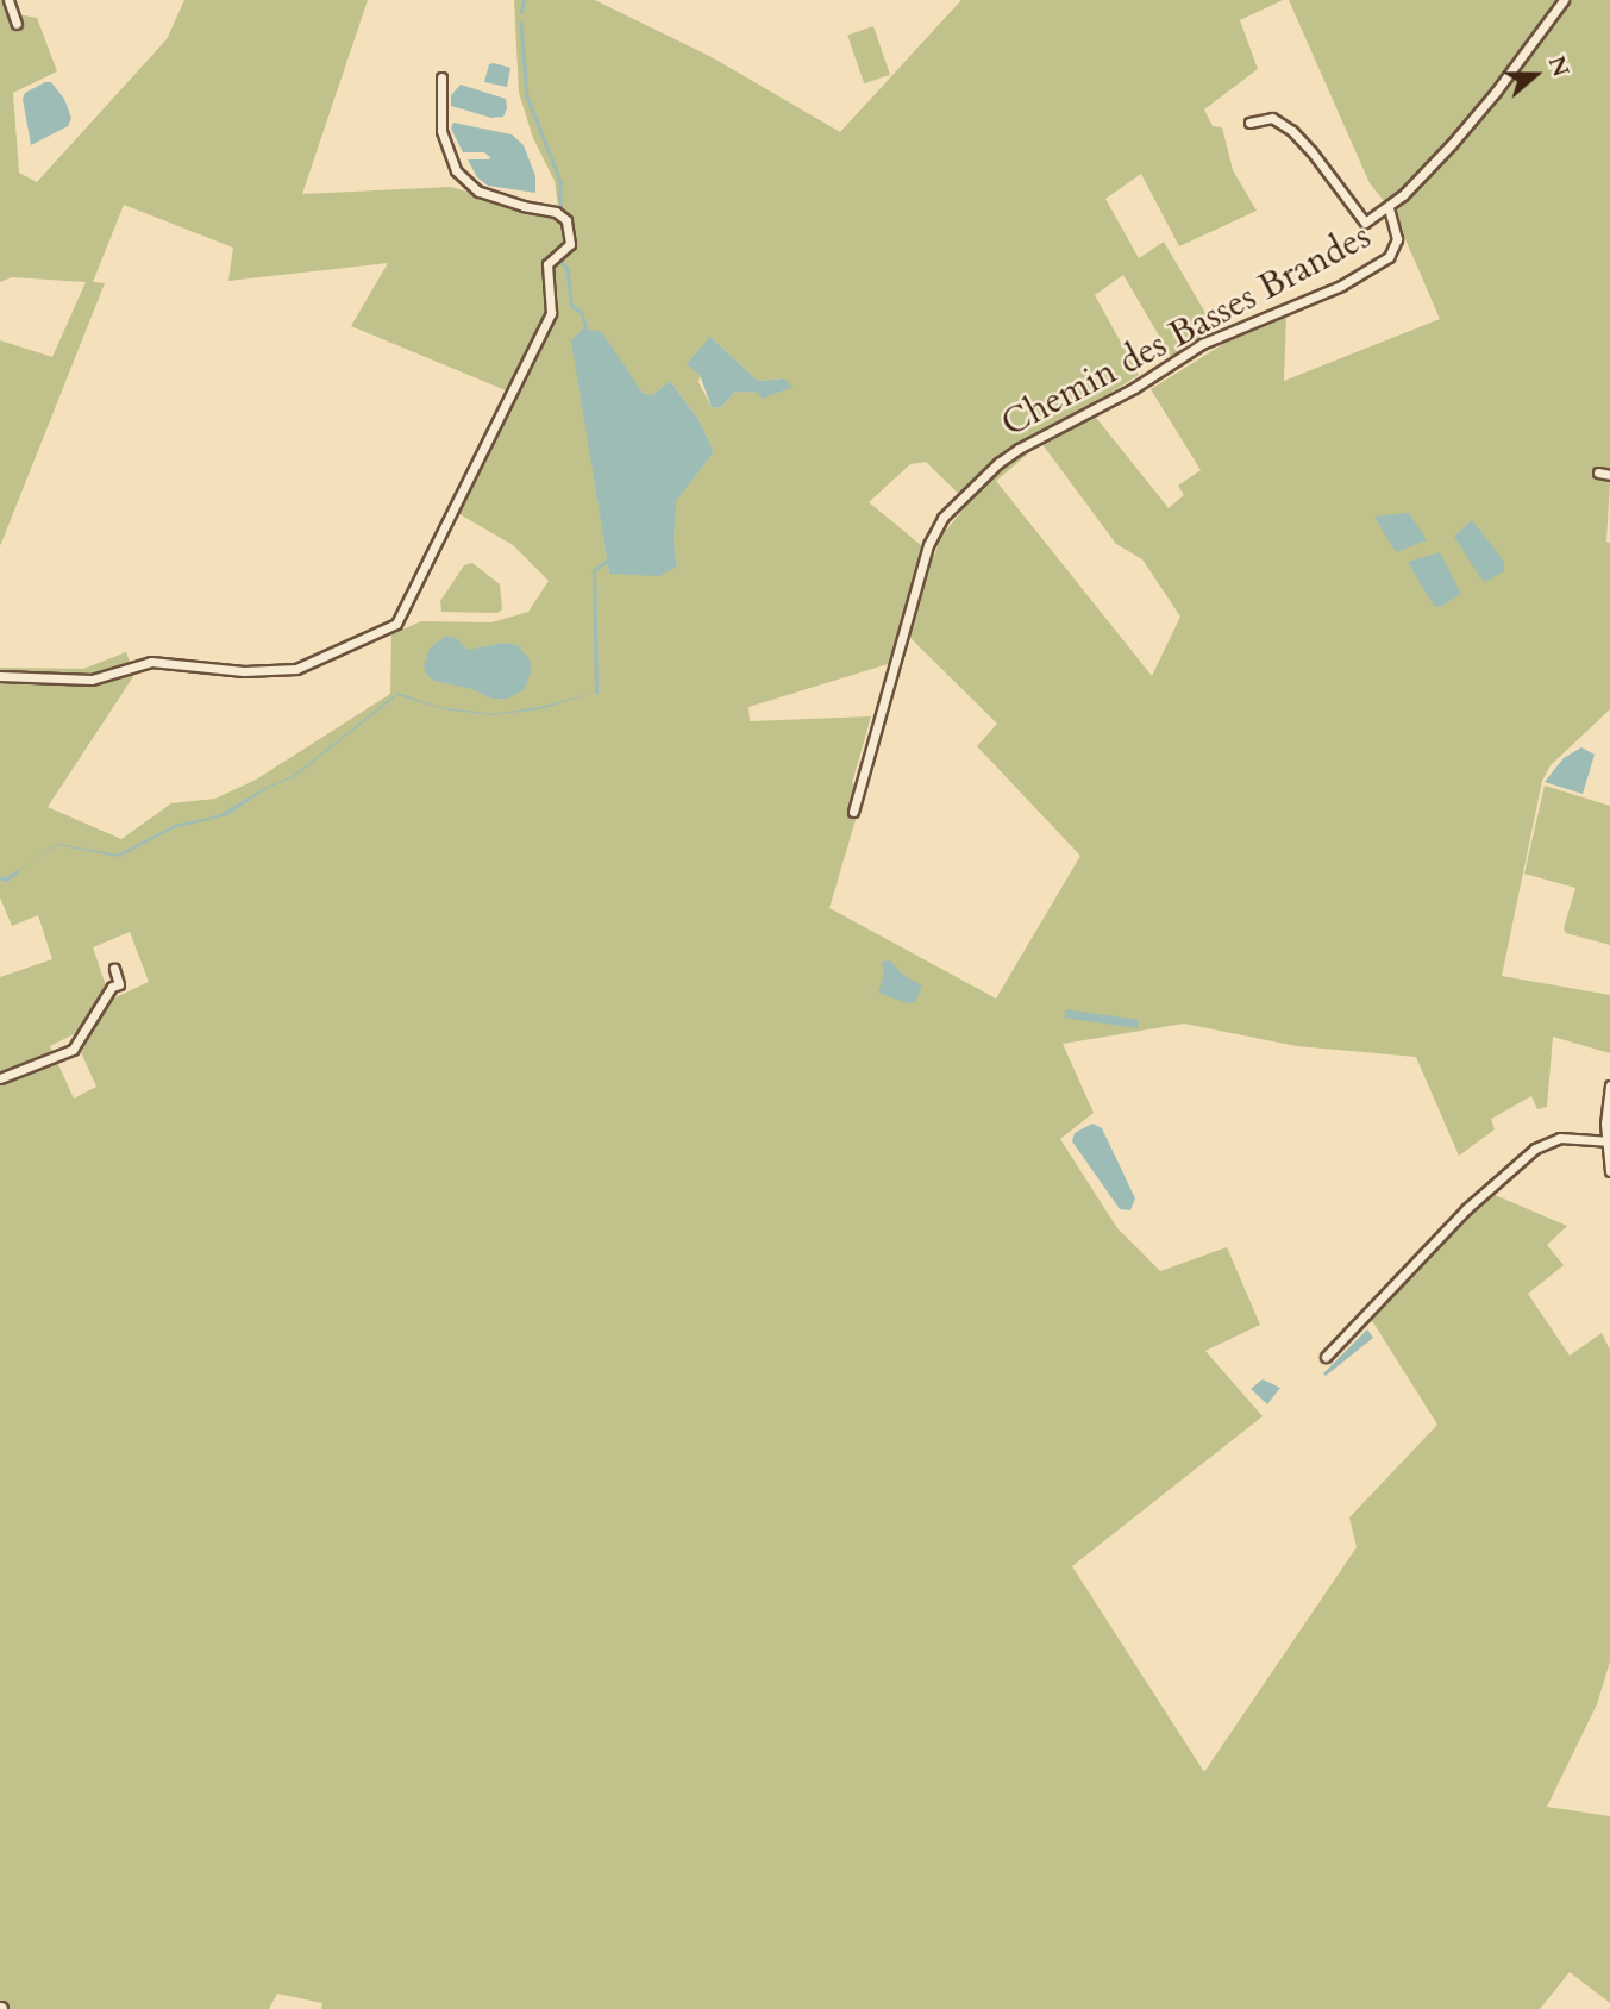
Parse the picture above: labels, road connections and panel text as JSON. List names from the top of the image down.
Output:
{
  "streets": {
    "street": ["Chemin des Basses Brandes"]
  },
  "north": "right"
}
